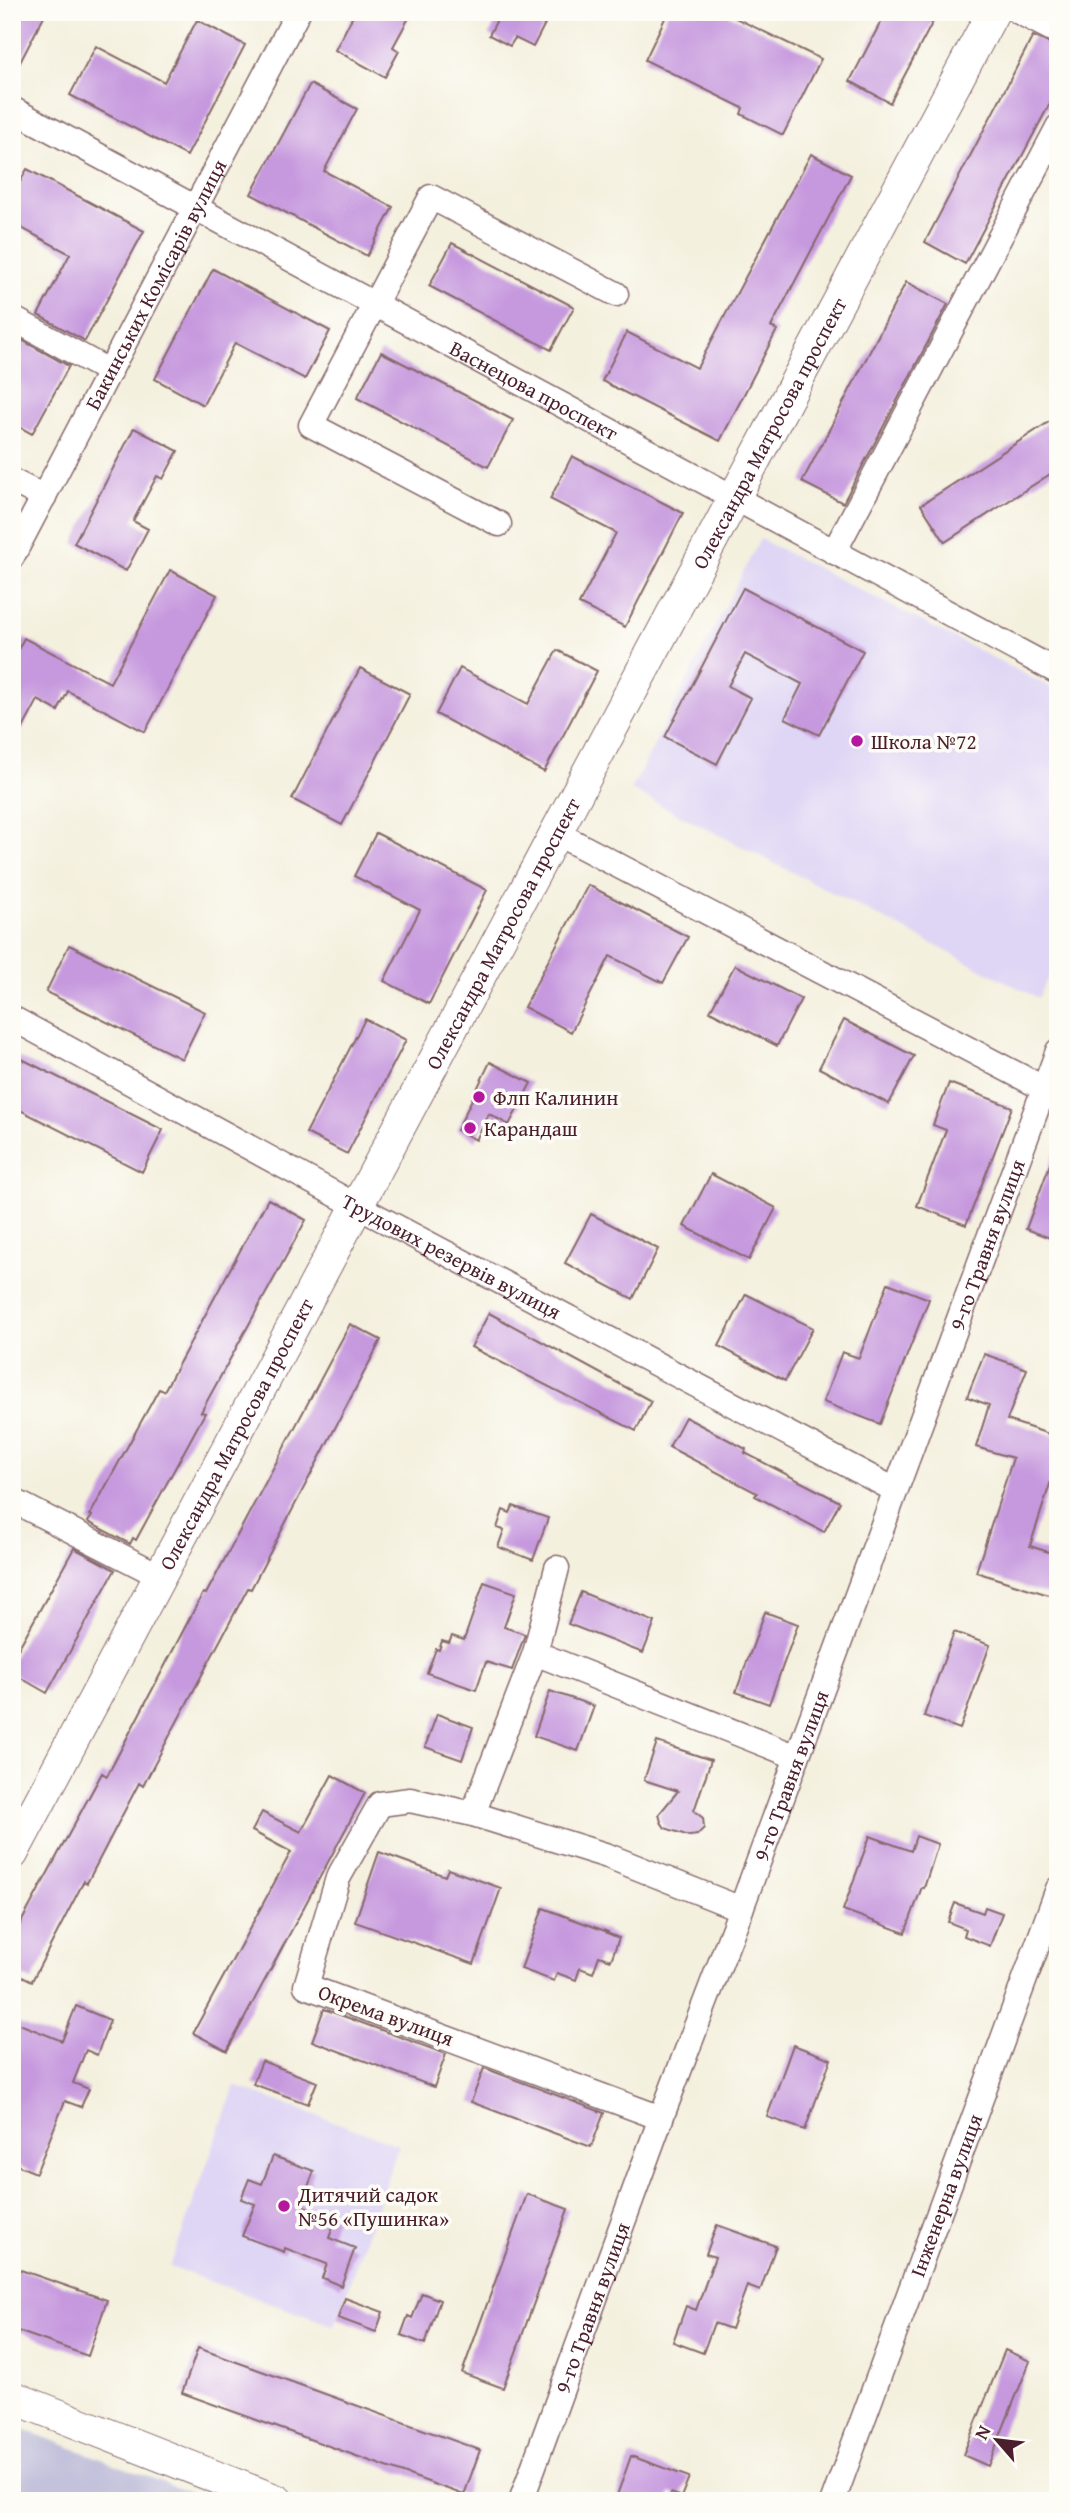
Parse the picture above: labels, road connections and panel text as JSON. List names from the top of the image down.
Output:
{
  "streets": {
    "main road": ["Олександра Матросова проспект"],
    "street": [
      "Бакинських Комісарів вулиця",
      "Васнецова проспект",
      "9-го Травня вулиця",
      "Трудових резервів вулиця",
      "Окрема вулиця",
      "Інженерна вулиця"
    ]
  },
  "crossings": [
    ["Бакинських Комісарів вулиця", "Васнецова проспект"],
    ["Васнецова проспект", "Олександра Матросова проспект"],
    ["Олександра Матросова проспект", "Трудових резервів вулиця"],
    ["9-го Травня вулиця", "Трудових резервів вулиця"],
    ["9-го Травня вулиця", "Окрема вулиця"]
  ],
  "places": [
    "Школа №72",
    "Флп Калинин",
    "Карандаш",
    "Дитячий садок №56 «Пушинка»"
  ],
  "north": "top left"
}
